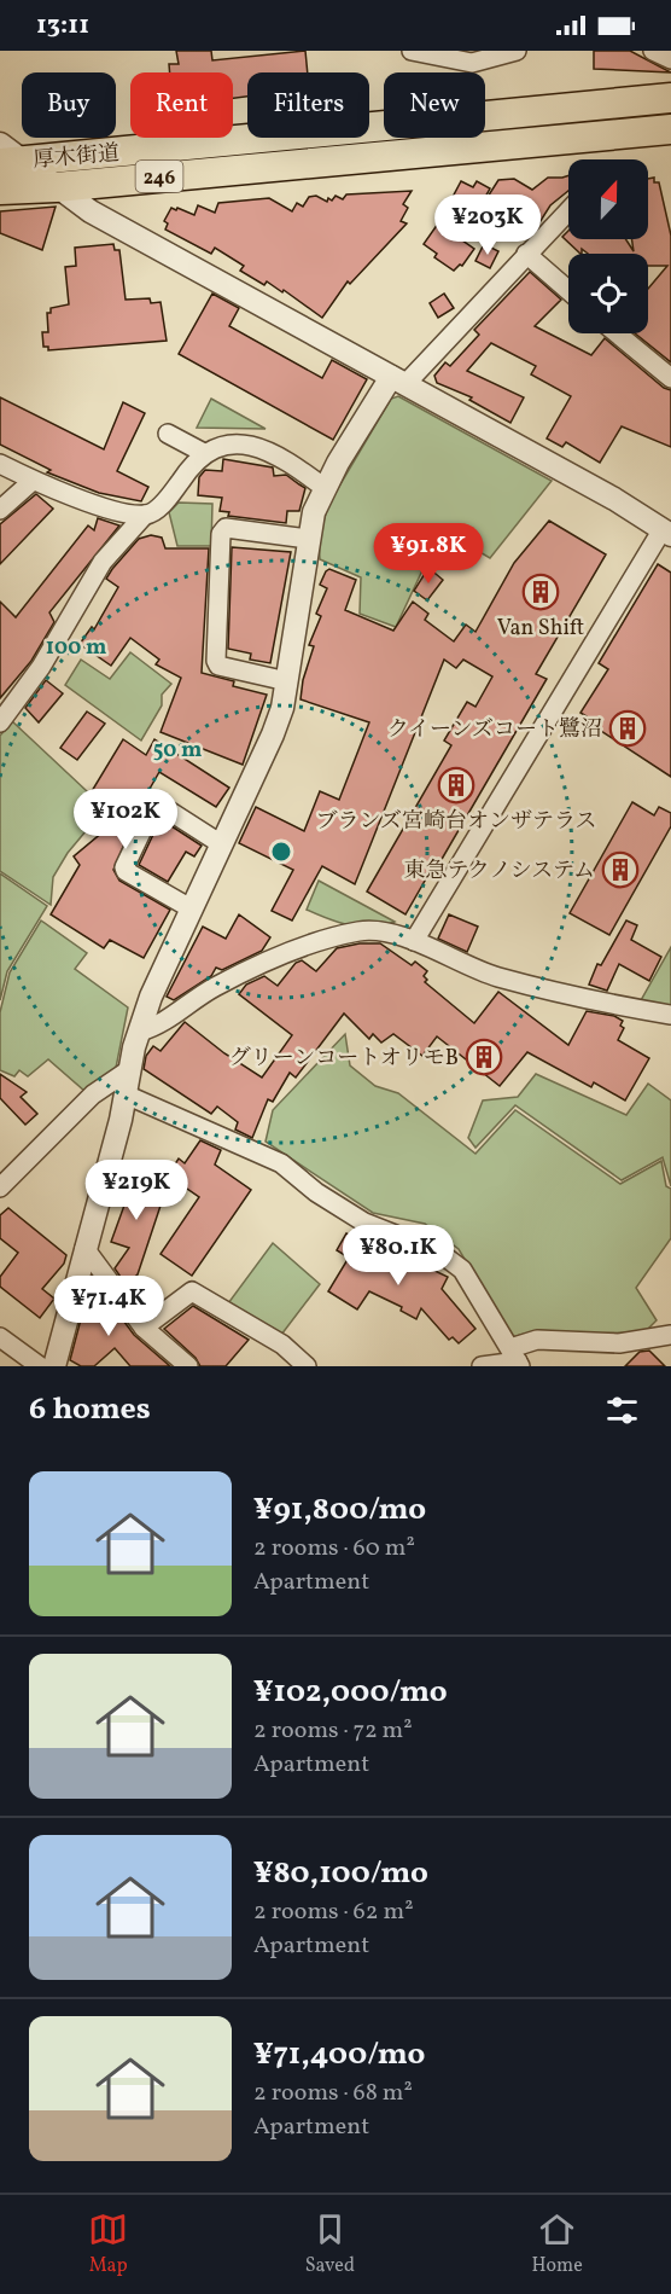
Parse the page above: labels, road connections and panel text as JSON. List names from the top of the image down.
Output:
{
  "streets": {
    "highway": ["厚木街道", "246"]
  },
  "places": {
    "building": [
      "Van Shift",
      "クイーンズコート鷺沼",
      "ブランズ宮崎台オンザテラス",
      "東急テクノシステム",
      "グリーンコートオリモB"
    ]
  },
  "north": "top",
  "page": {
    "status": "13:11",
    "chip": [
      "Buy",
      "Rent",
      "Filters",
      "New"
    ],
    "price": [
      "¥203K",
      "¥91.8K",
      "¥102K",
      "¥219K",
      "¥80.1K",
      "¥71.4K"
    ],
    "heading": "6 homes",
    "list": [
      {
        "name": "¥91,800/mo",
        "note": "2 rooms · 60 m² · Apartment"
      },
      {
        "name": "¥102,000/mo",
        "note": "2 rooms · 72 m² · Apartment"
      },
      {
        "name": "¥80,100/mo",
        "note": "2 rooms · 62 m² · Apartment"
      },
      {
        "name": "¥71,400/mo",
        "note": "2 rooms · 68 m² · Apartment"
      }
    ],
    "tabs": ["Map", "Saved", "Home"]
  },
  "rings": ["100 m", "50 m"]
}
